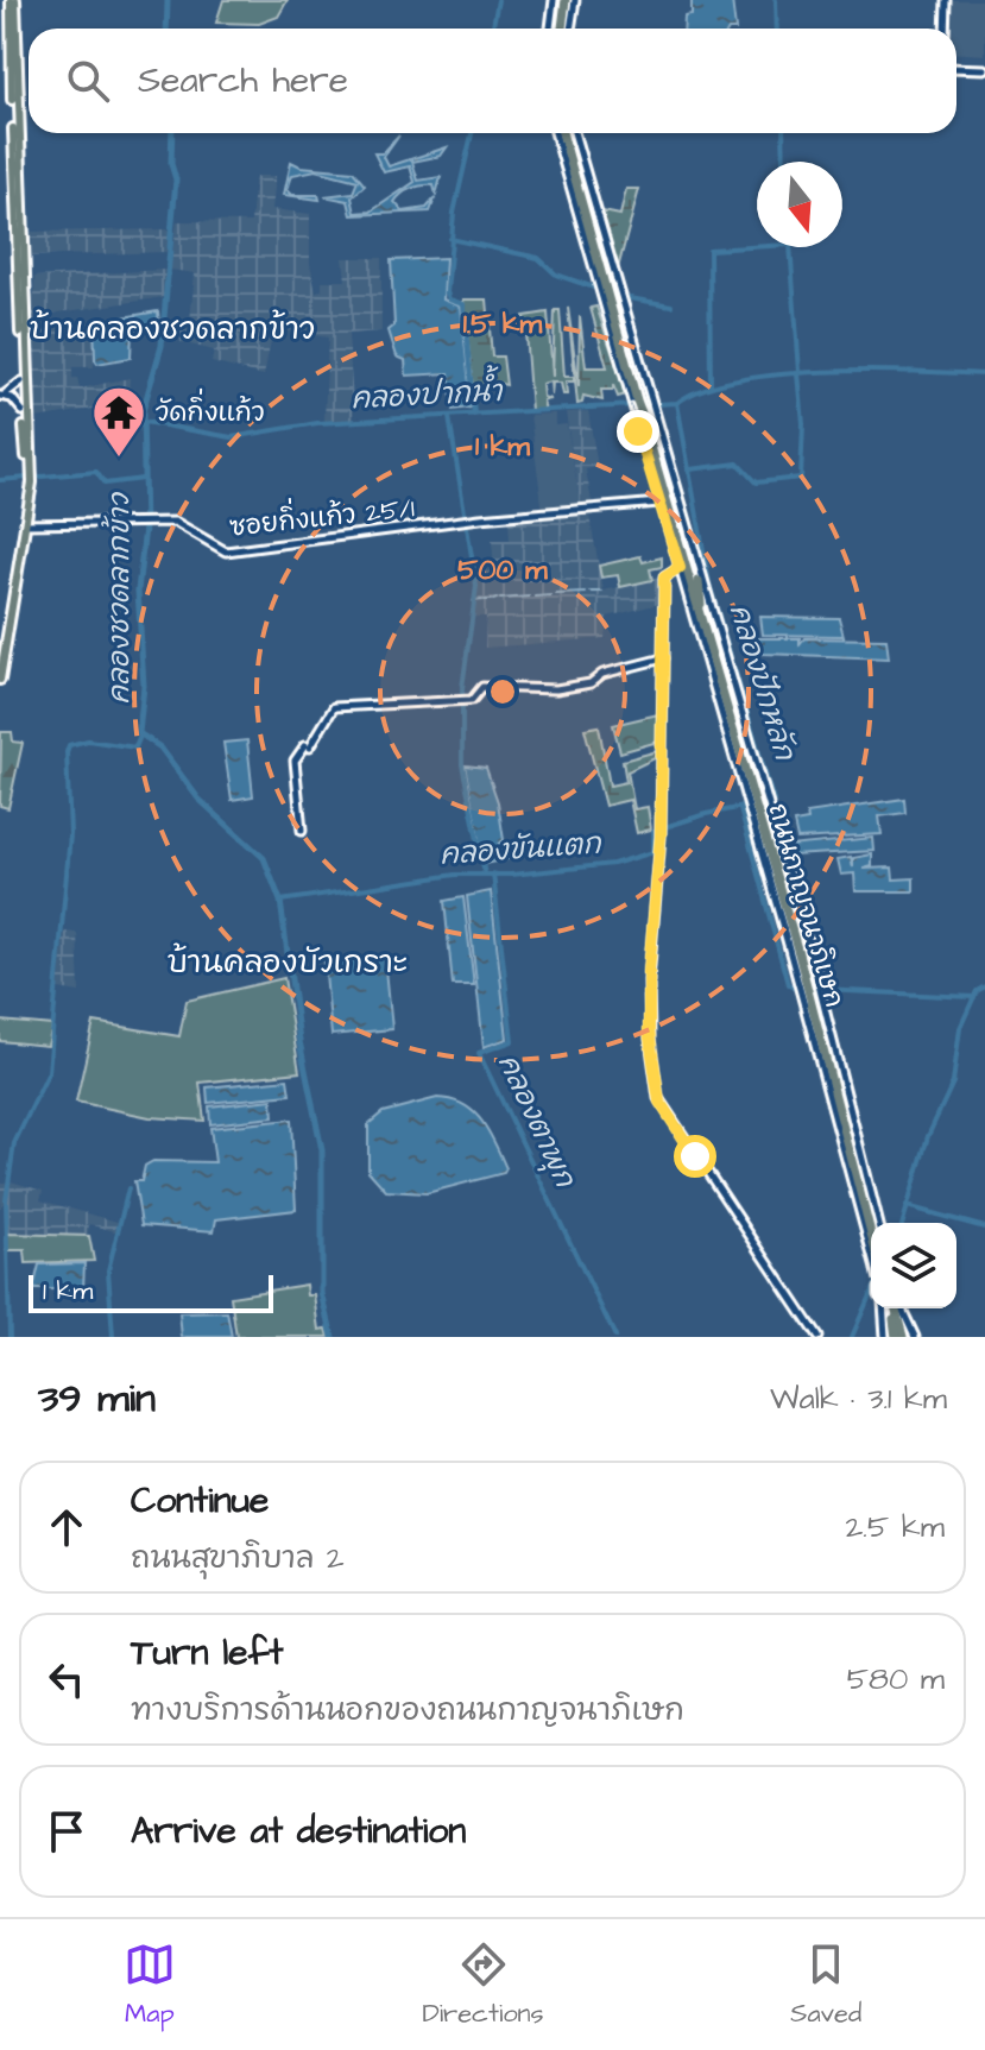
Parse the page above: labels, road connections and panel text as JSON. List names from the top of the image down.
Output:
{
  "streets": {
    "highway": ["ถนนกาญจนาภิเษก"],
    "main road": ["ซอยกิ่งแก้ว 25/1"]
  },
  "districts": ["บ้านคลองชวดลากข้าว", "บ้านคลองบัวเกราะ"],
  "water": [
    "คลองปากน้ำ",
    "คลองชวดลากข้าว",
    "คลองปักหลัก",
    "คลองขันแตก",
    "คลองตาพุก"
  ],
  "places": {
    "temple": ["วัดกิ่งแก้ว"]
  },
  "scale_bar": "1 km",
  "north": "bottom",
  "page": {
    "search": "Search here",
    "scale": "1 km",
    "heading": ["39 min", "Walk · 3.1 km"],
    "list": [
      ["Continue", "ถนนสุขาภิบาล 2", "2.5 km"],
      ["Turn left", "ทางบริการด้านนอกของถนนกาญจนาภิเษก", "580 m"],
      "Arrive at destination"
    ],
    "nav": ["Map", "Directions", "Saved"]
  },
  "rings": ["1.5 km", "1 km", "500 m"]
}
